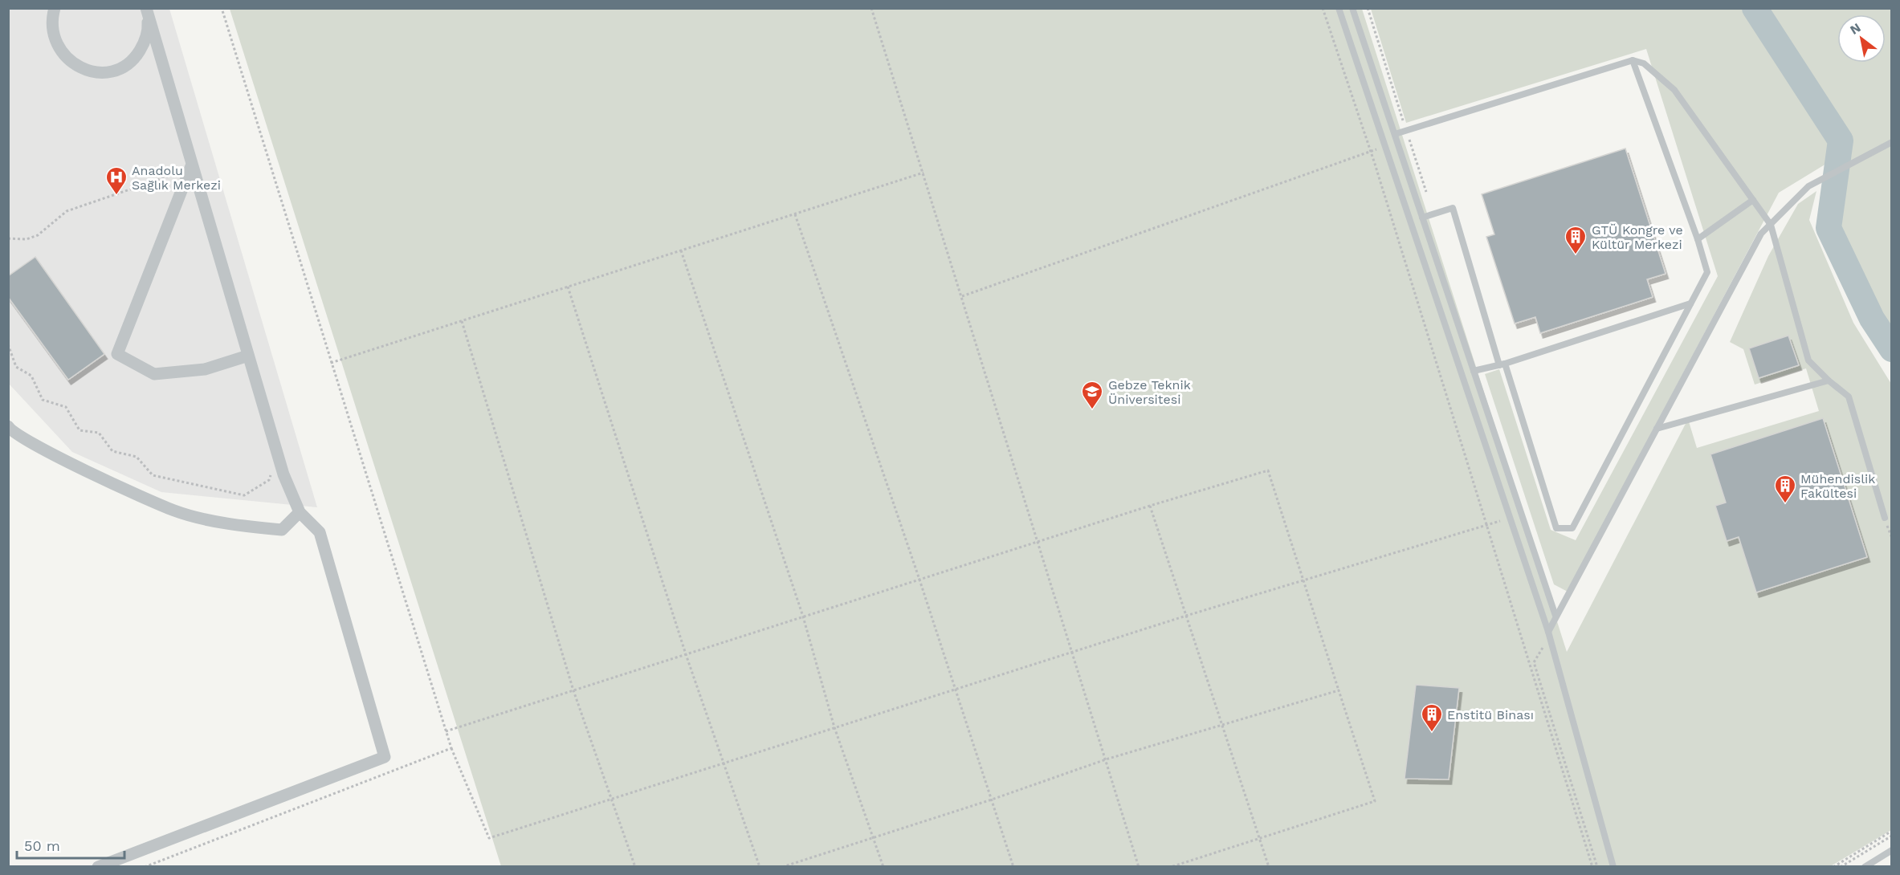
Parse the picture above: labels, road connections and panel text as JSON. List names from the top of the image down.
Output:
{
  "places": {
    "hospital": ["Anadolu Sağlık Merkezi"],
    "building": ["GTÜ Kongre ve Kültür Merkezi", "Mühendislik Fakültesi", "Enstitü Binası"],
    "school or university": ["Gebze Teknik Üniversitesi"]
  },
  "scale_bar": "50 m",
  "north": "top left"
}
